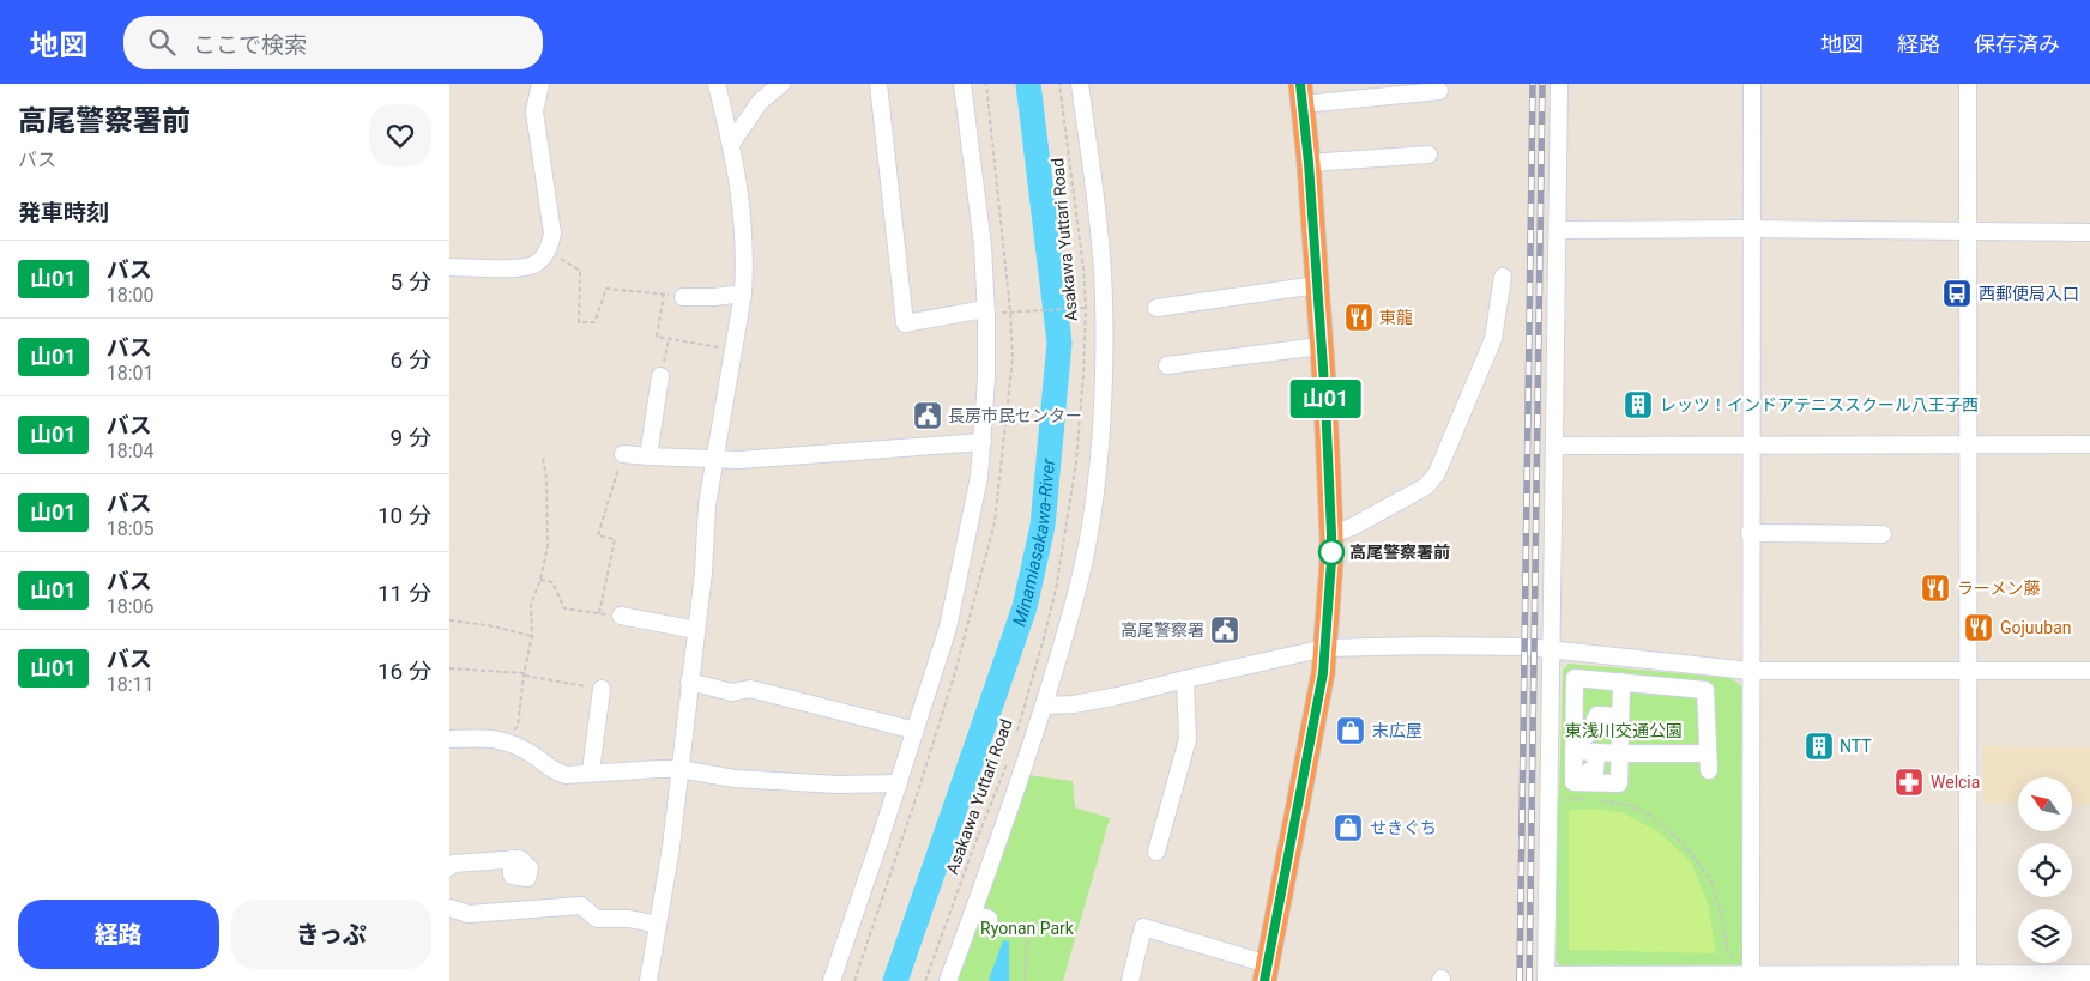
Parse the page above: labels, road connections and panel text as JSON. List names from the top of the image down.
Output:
{
  "streets": {
    "path": ["Asakawa Yuttari Road"]
  },
  "water": ["Minamiasakawa-River"],
  "parks": ["東浅川交通公園", "Ryonan Park"],
  "places": {
    "bus stop": ["西郵便局入口"],
    "restaurant": ["東龍", "ラーメン藤", "Gojuuban"],
    "building": ["レッツ！インドアテニススクール八王子西", "NTT"],
    "public building": ["長房市民センター", "高尾警察署"],
    "other": ["高尾警察署前"],
    "shop": ["末広屋", "せきぐち"],
    "pharmacy": ["Welcia"]
  },
  "lines": ["bus line 山01"],
  "north": "top left",
  "page": {
    "header": "地図",
    "search": "ここで検索",
    "nav": ["地図", "経路", "保存済み"],
    "heading": [
      ["高尾警察署前", "バス"],
      "発車時刻"
    ],
    "on_map": "山01",
    "list": [
      {
        "mark": "山01",
        "name": "バス",
        "note": "18:00",
        "value": "5 分"
      },
      {
        "mark": "山01",
        "name": "バス",
        "note": "18:01",
        "value": "6 分"
      },
      {
        "mark": "山01",
        "name": "バス",
        "note": "18:04",
        "value": "9 分"
      },
      {
        "mark": "山01",
        "name": "バス",
        "note": "18:05",
        "value": "10 分"
      },
      {
        "mark": "山01",
        "name": "バス",
        "note": "18:06",
        "value": "11 分"
      },
      {
        "mark": "山01",
        "name": "バス",
        "note": "18:11",
        "value": "16 分"
      }
    ],
    "buttons": ["経路", "きっぷ"]
  }
}
